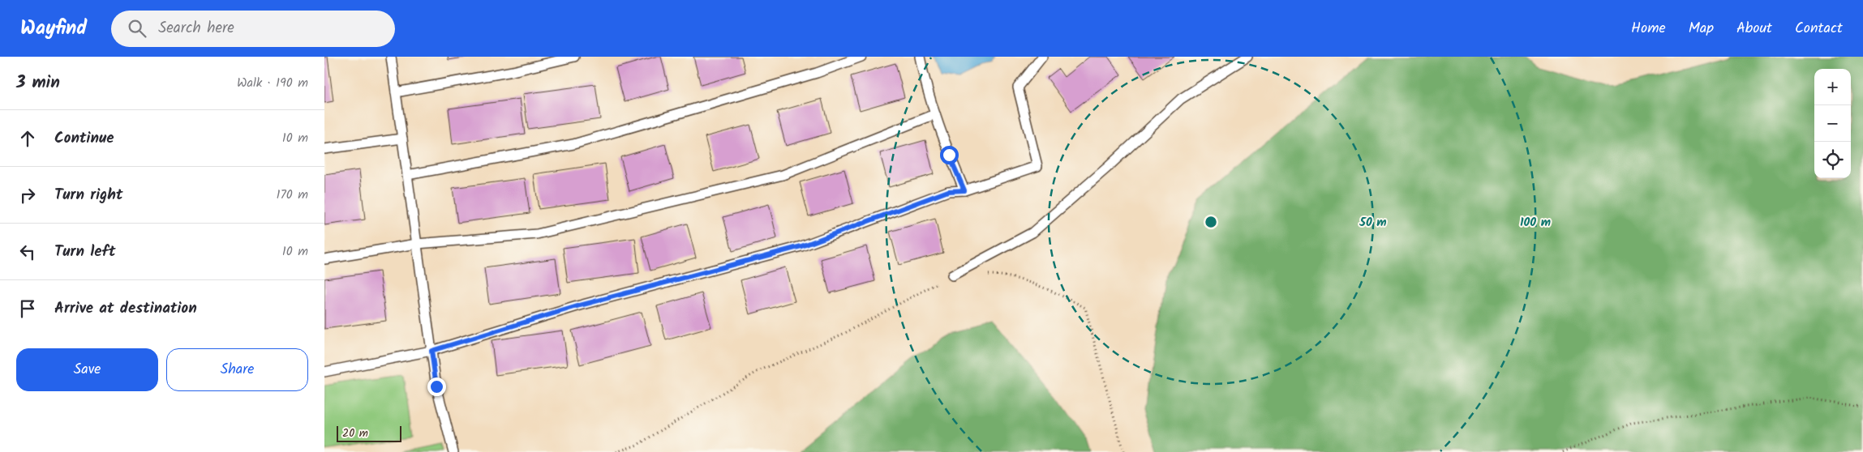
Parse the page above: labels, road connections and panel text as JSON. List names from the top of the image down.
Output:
{
  "scale_bar": "20 m",
  "page": {
    "header": "Wayfind",
    "search": "Search here",
    "nav": [
      "Home",
      "Map",
      "About",
      "Contact"
    ],
    "heading": ["3 min", "Walk · 190 m"],
    "map_buttons": ["+", "−"],
    "list": [
      ["Continue", "10 m"],
      ["Turn right", "170 m"],
      ["Turn left", "10 m"],
      "Arrive at destination"
    ],
    "buttons": ["Save", "Share"],
    "scale": "20 m"
  },
  "rings": ["50 m", "100 m"]
}
